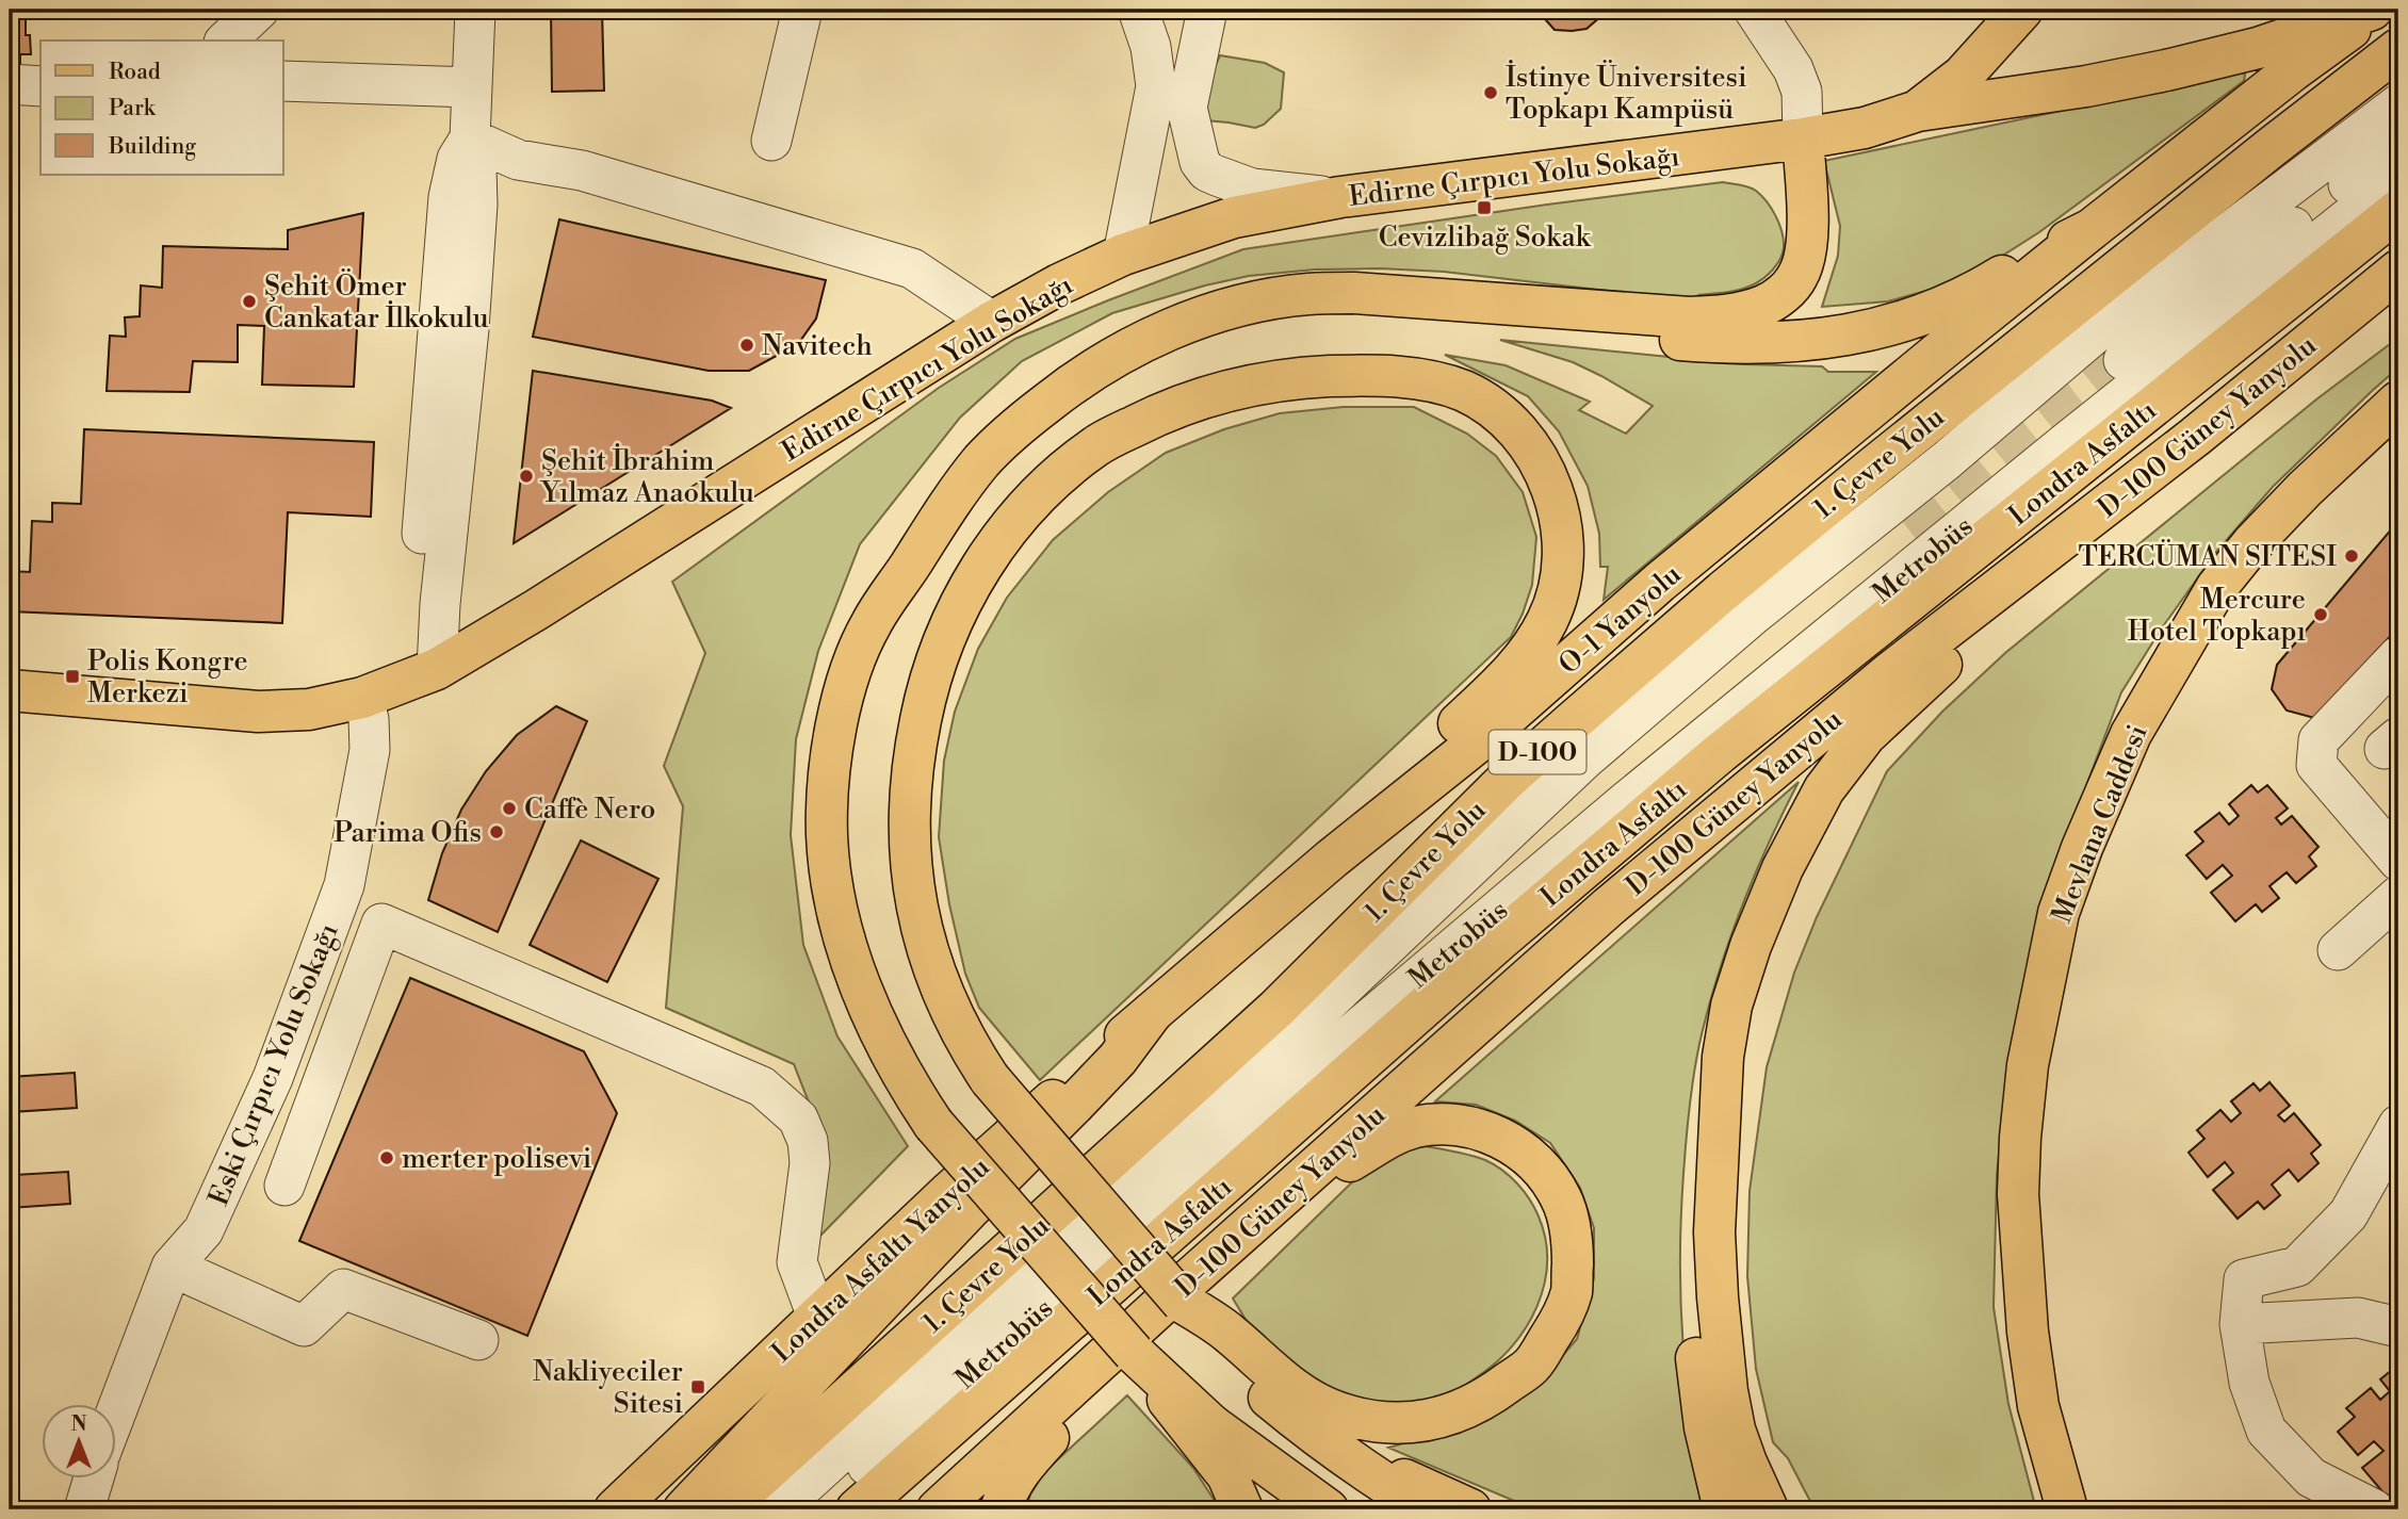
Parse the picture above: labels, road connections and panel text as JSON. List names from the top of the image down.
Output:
{
  "streets": {
    "main road": [
      "Edirne Çırpıcı Yolu Sokağı",
      "D-100 Güney Yanyolu",
      "1. Çevre Yolu",
      "Londra Asfaltı",
      "O-1 Yanyolu",
      "D-100",
      "Mevlana Caddesi",
      "Londra Asfaltı Yanyolu"
    ],
    "street": ["Metrobüs", "Eski Çırpıcı Yolu Sokağı"]
  },
  "crossings": [
    ["Edirne Çırpıcı Yolu Sokağı", "Eski Çırpıcı Yolu Sokağı"],
    ["O-1 Yanyolu", "Londra Asfaltı Yanyolu"]
  ],
  "places": {
    "other": [
      "İstinye Üniversitesi Topkapı Kampüsü",
      "Şehit Ömer Cankatar İlkokulu",
      "Navitech",
      "Şehit İbrahim Yılmaz Anaokulu",
      "TERCÜMAN SITESI",
      "Mercure Hotel Topkapı",
      "Caffè Nero",
      "Parima Ofis",
      "merter polisevi"
    ],
    "transit": ["Cevizlibağ Sokak", "Polis Kongre Merkezi", "Nakliyeciler Sitesi"]
  },
  "legend": ["Road", "Park", "Building"],
  "north": "top"
}
